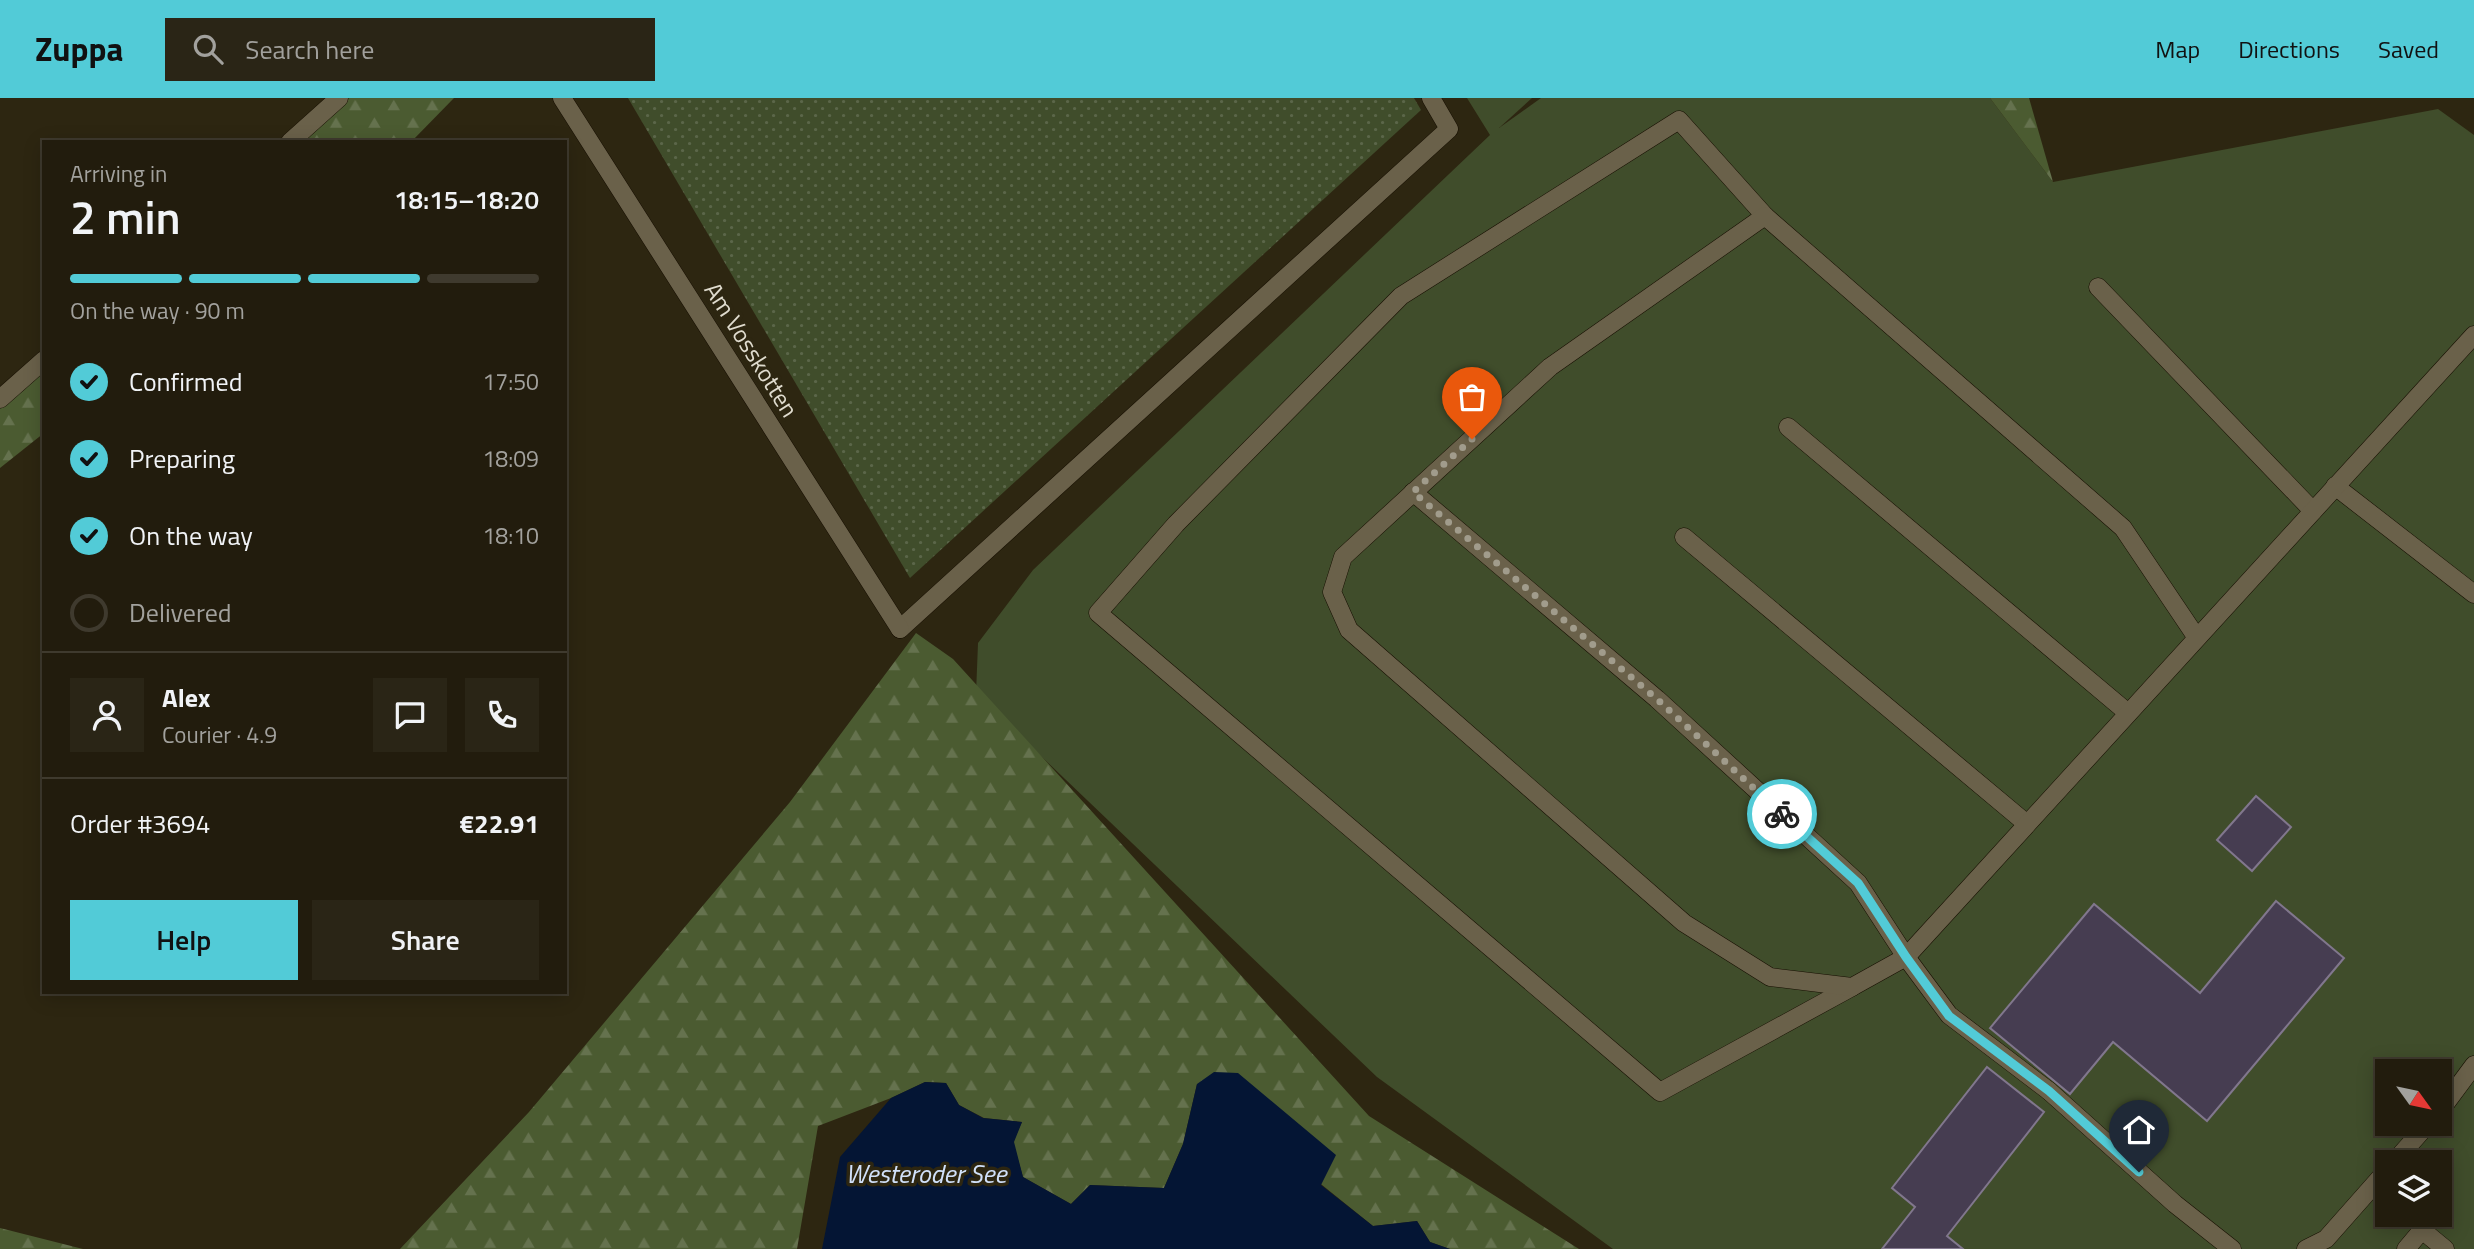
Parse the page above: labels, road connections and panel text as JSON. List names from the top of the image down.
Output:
{
  "streets": {
    "street": ["Am Vosskotten"]
  },
  "water": ["Westeroder See"],
  "north": "bottom right",
  "page": {
    "header": "Zuppa",
    "search": "Search here",
    "nav": ["Map", "Directions", "Saved"],
    "heading": ["2 min", "Arriving in", "18:15–18:20"],
    "panel": [
      "Alex",
      "Courier · 4.9",
      "Order #3694",
      "€22.91"
    ],
    "bar": "On the way · 90 m",
    "list": [
      ["Confirmed", "17:50"],
      ["Preparing", "18:09"],
      ["On the way", "18:10"],
      "Delivered"
    ],
    "buttons": ["Help", "Share"]
  }
}
